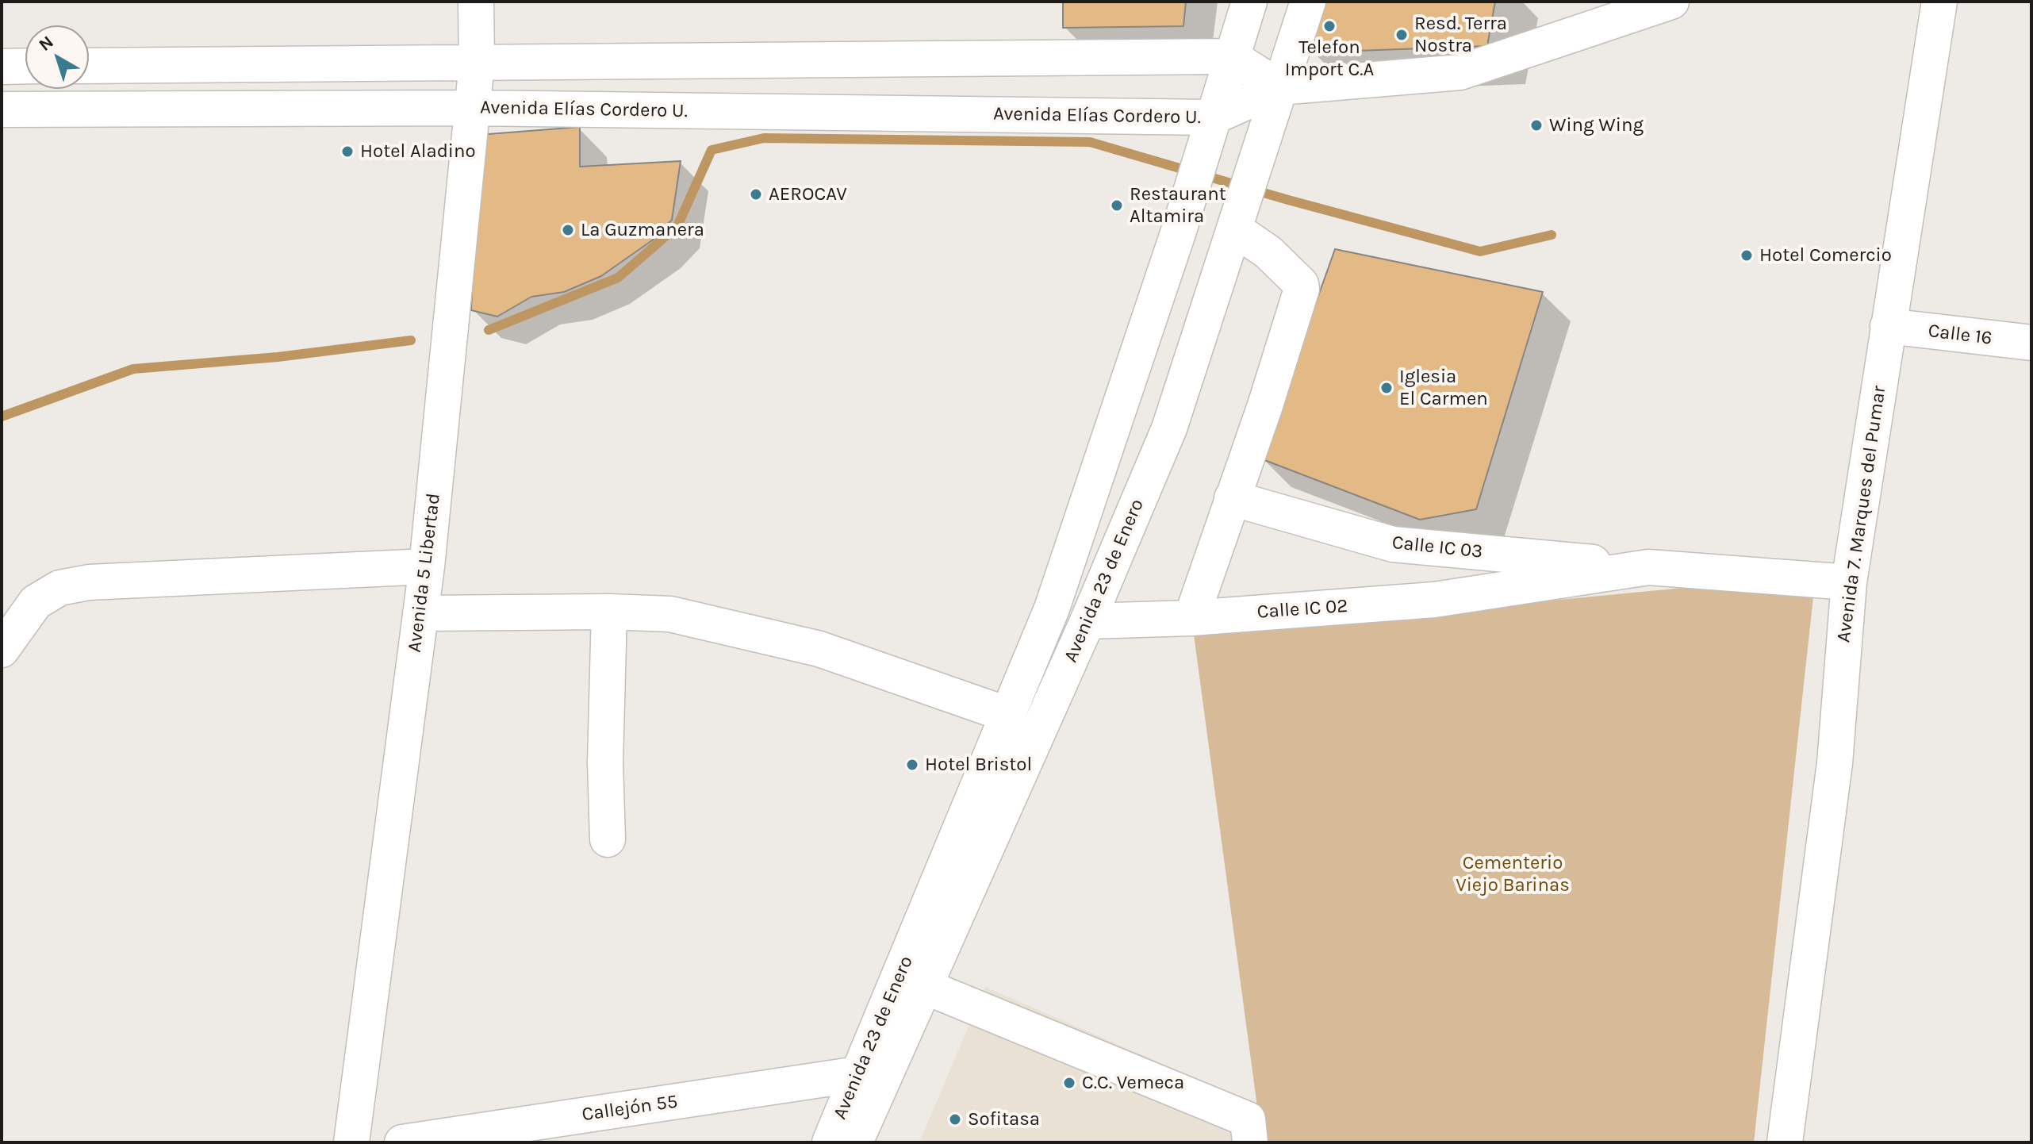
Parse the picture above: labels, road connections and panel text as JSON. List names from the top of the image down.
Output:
{
  "streets": {
    "street": [
      "Avenida Elías Cordero U.",
      "Calle 16",
      "Avenida 7. Marques del Pumar",
      "Calle IC 03",
      "Avenida 5 Libertad",
      "Avenida 23 de Enero",
      "Calle IC 02",
      "Callejón 55"
    ]
  },
  "crossings": [
    ["Avenida Elías Cordero U.", "Avenida 5 Libertad"],
    ["Avenida Elías Cordero U.", "Avenida 23 de Enero"],
    ["Calle 16", "Avenida 7. Marques del Pumar"],
    ["Avenida 7. Marques del Pumar", "Calle IC 02"],
    ["Calle IC 03", "Calle IC 02"],
    ["Avenida 23 de Enero", "Calle IC 02"],
    ["Avenida 23 de Enero", "Callejón 55"]
  ],
  "parks": ["Cementerio Viejo Barinas"],
  "places": [
    "Telefon Import C.A",
    "Resd. Terra Nostra",
    "Wing Wing",
    "Hotel Aladino",
    "AEROCAV",
    "Restaurant Altamira",
    "La Guzmanera",
    "Hotel Comercio",
    "Iglesia El Carmen",
    "Hotel Bristol",
    "C.C. Vemeca",
    "Sofitasa"
  ],
  "north": "top left"
}
